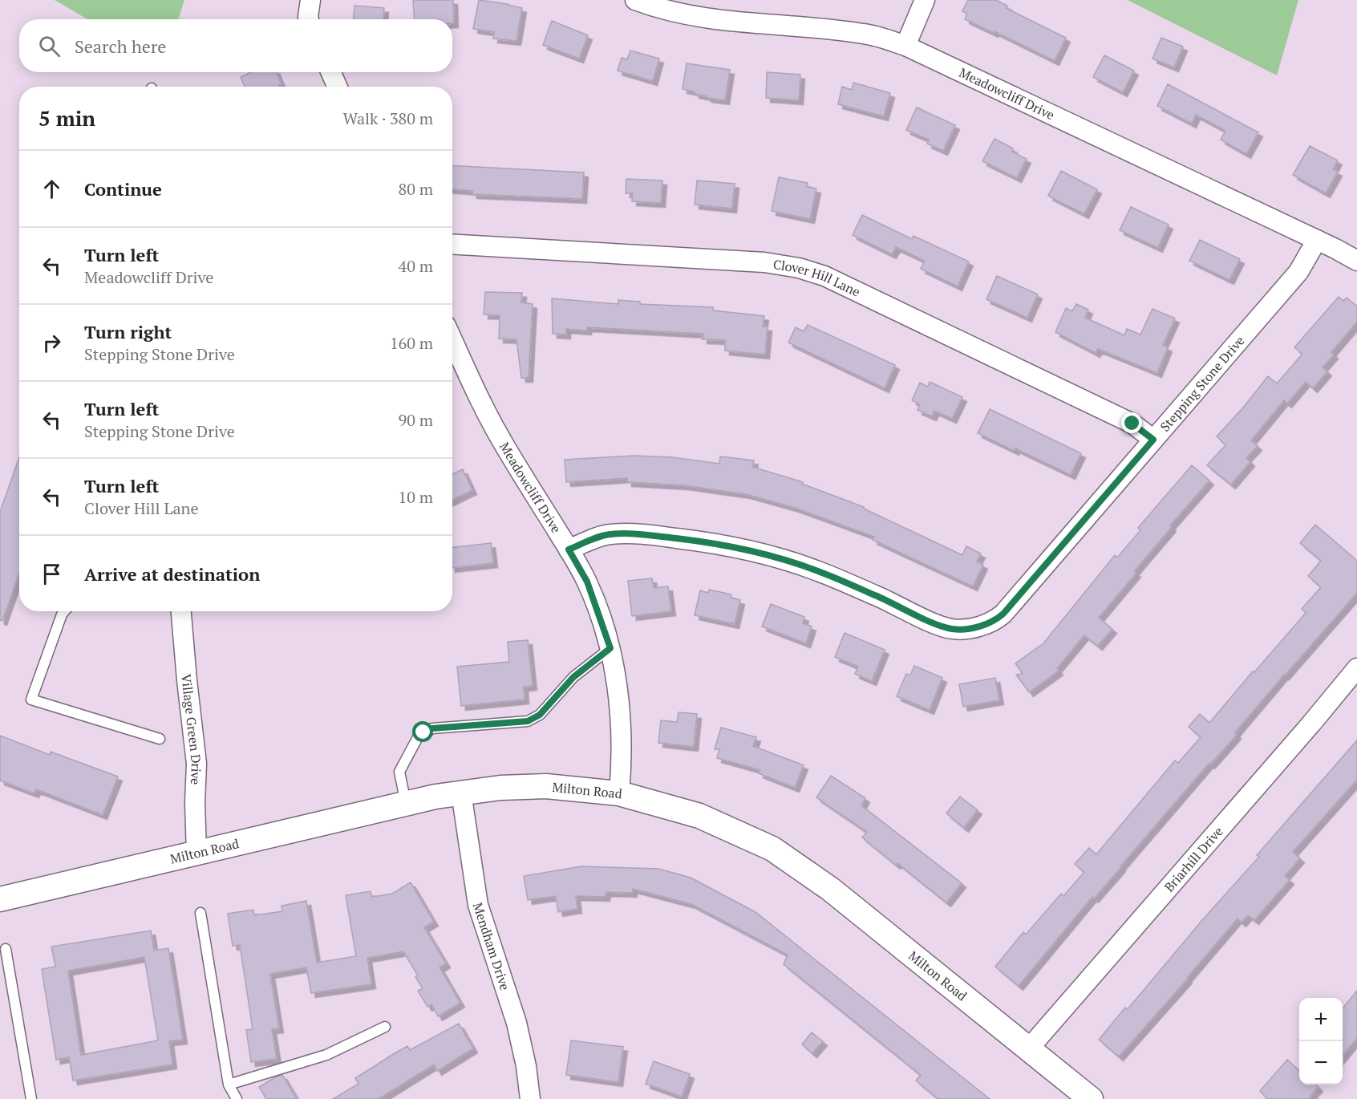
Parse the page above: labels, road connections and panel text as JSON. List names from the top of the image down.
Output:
{
  "streets": {
    "street": [
      "Meadowcliff Drive",
      "Clover Hill Lane",
      "Stepping Stone Drive",
      "Village Green Drive",
      "Milton Road",
      "Briarhill Drive",
      "Mendham Drive"
    ]
  },
  "crossings": [
    ["Meadowcliff Drive", "Stepping Stone Drive"],
    ["Meadowcliff Drive", "Milton Road"],
    ["Clover Hill Lane", "Stepping Stone Drive"],
    ["Village Green Drive", "Milton Road"],
    ["Milton Road", "Briarhill Drive"],
    ["Milton Road", "Mendham Drive"]
  ],
  "page": {
    "search": "Search here",
    "heading": ["5 min", "Walk · 380 m"],
    "list": [
      ["Continue", "80 m"],
      ["Turn left", "Meadowcliff Drive", "40 m"],
      ["Turn right", "Stepping Stone Drive", "160 m"],
      ["Turn left", "Stepping Stone Drive", "90 m"],
      ["Turn left", "Clover Hill Lane", "10 m"],
      "Arrive at destination"
    ],
    "map_buttons": ["+", "−"]
  }
}
